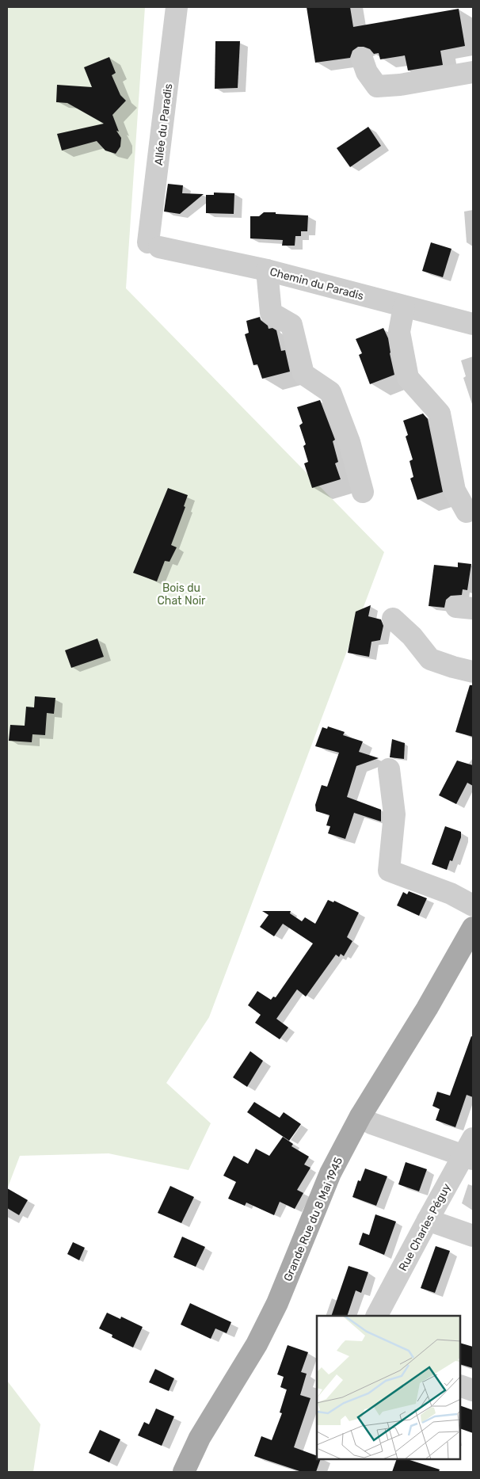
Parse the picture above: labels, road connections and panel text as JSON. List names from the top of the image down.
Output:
{
  "streets": {
    "main road": ["Grande Rue du 8 Mai 1945"],
    "street": ["Allée du Paradis", "Chemin du Paradis", "Rue Charles Péguy"]
  },
  "crossings": [
    ["Allée du Paradis", "Chemin du Paradis"]
  ],
  "parks": ["Bois du Chat Noir"]
}
